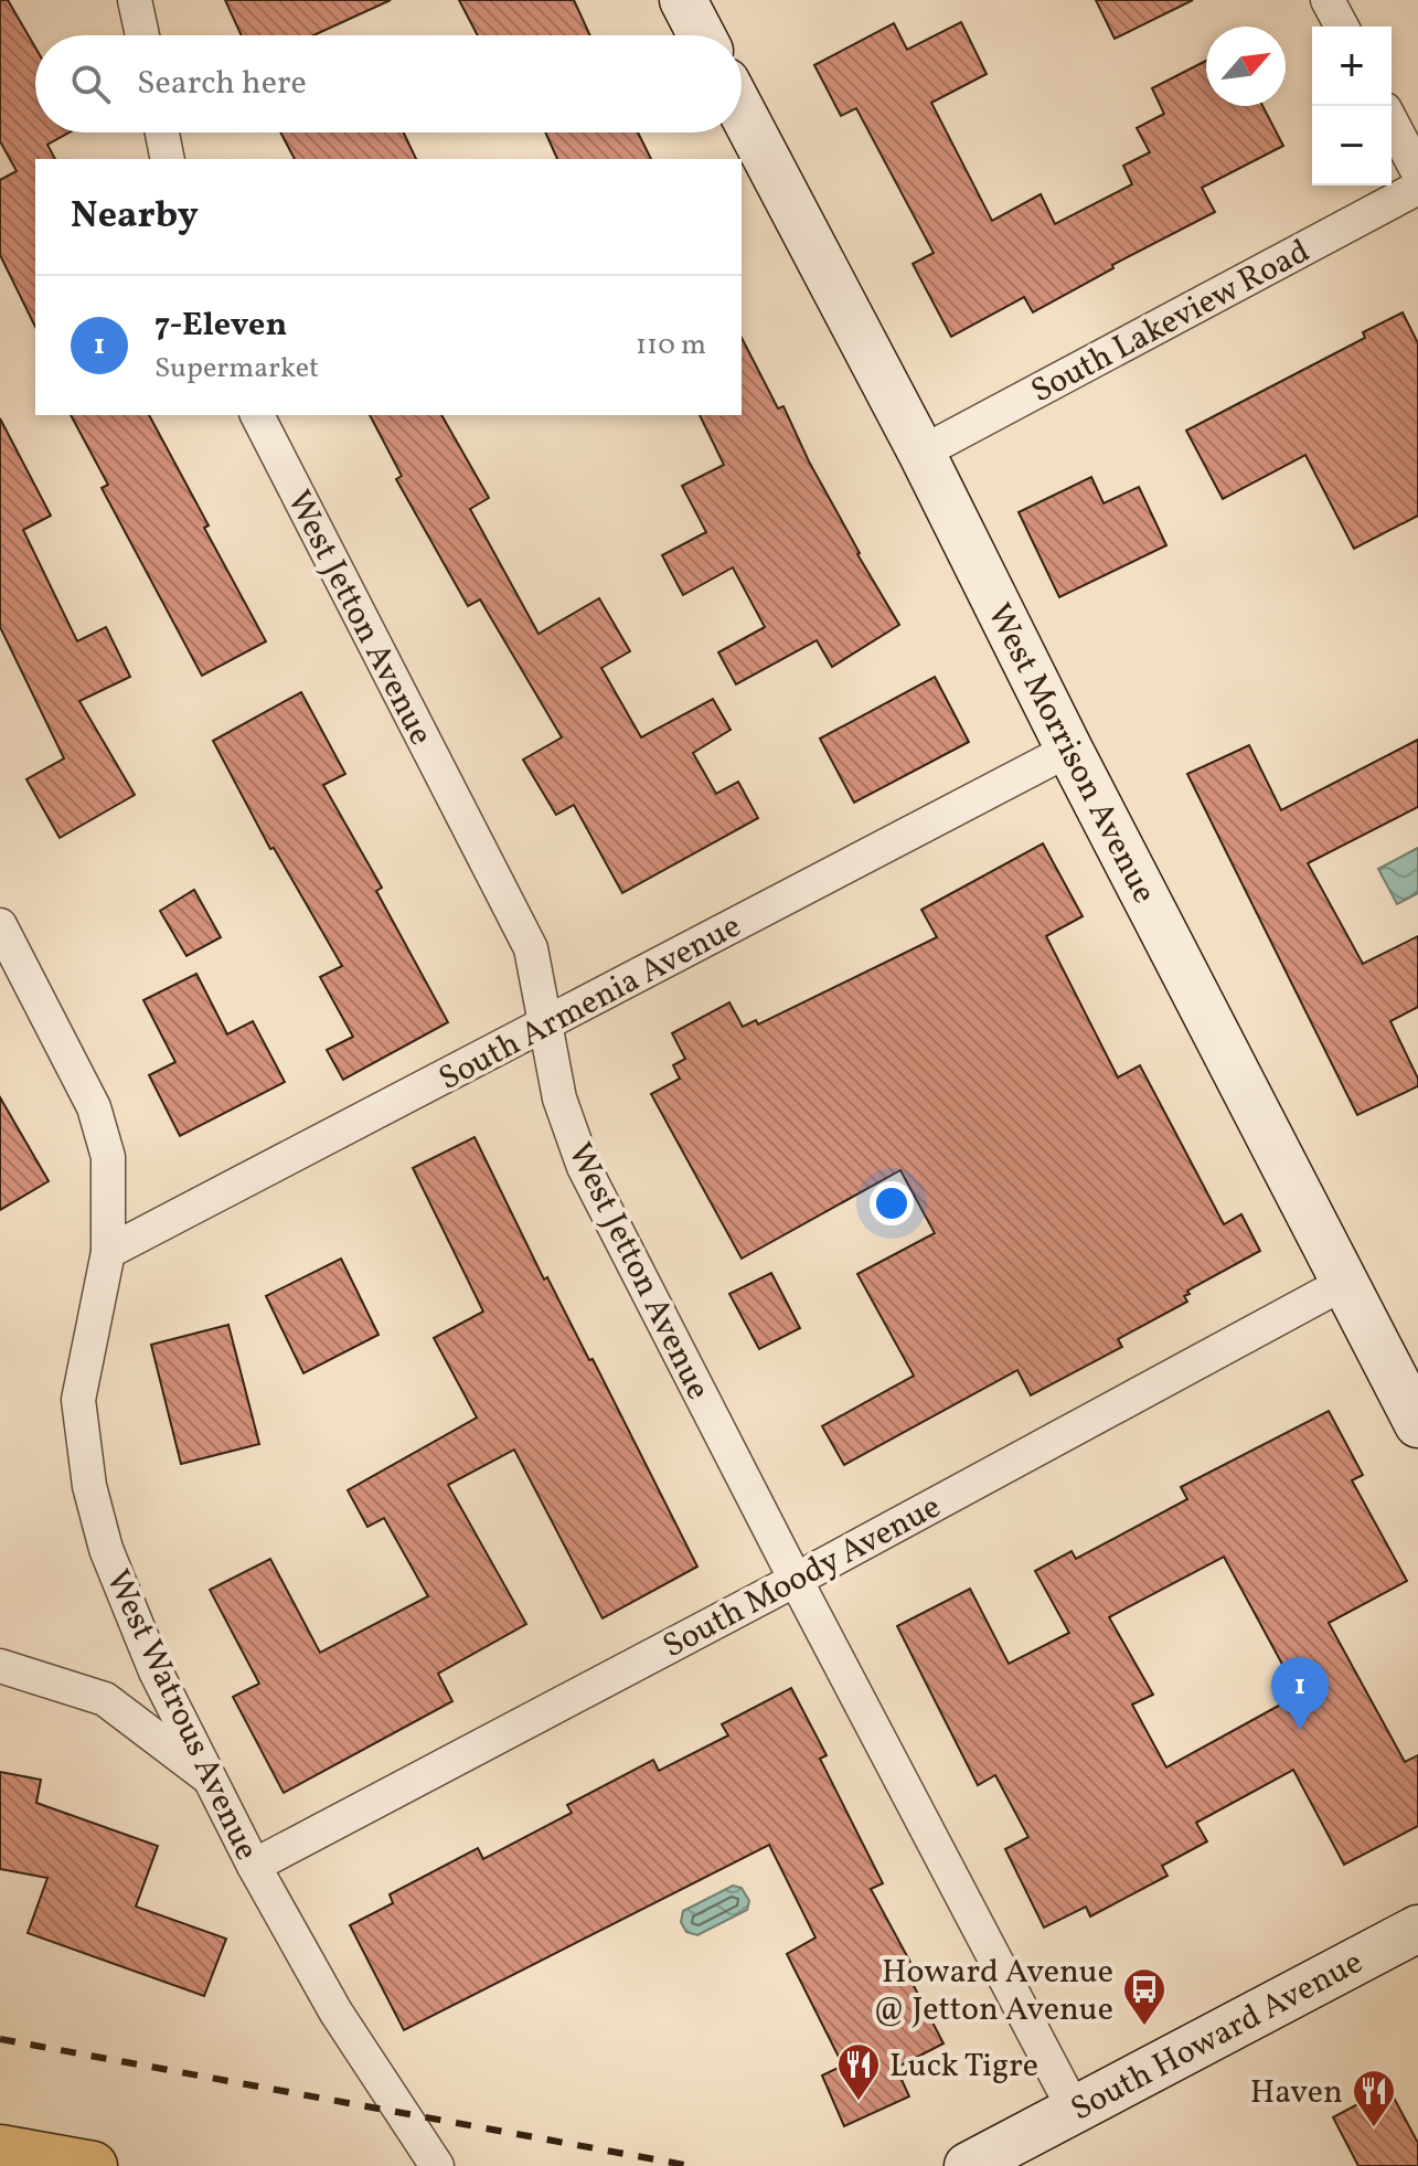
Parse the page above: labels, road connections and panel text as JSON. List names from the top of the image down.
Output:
{
  "streets": {
    "street": [
      "South Lakeview Road",
      "West Jetton Avenue",
      "West Morrison Avenue",
      "South Armenia Avenue",
      "South Moody Avenue",
      "West Watrous Avenue",
      "South Howard Avenue"
    ]
  },
  "crossings": [
    ["South Lakeview Road", "West Morrison Avenue"],
    ["West Jetton Avenue", "South Armenia Avenue"],
    ["West Jetton Avenue", "South Moody Avenue"],
    ["West Jetton Avenue", "South Howard Avenue"],
    ["West Morrison Avenue", "South Armenia Avenue"],
    ["West Morrison Avenue", "South Moody Avenue"],
    ["South Armenia Avenue", "West Watrous Avenue"],
    ["South Moody Avenue", "West Watrous Avenue"]
  ],
  "places": {
    "bus stop": ["Howard Avenue @ Jetton Avenue"],
    "restaurant": ["Luck Tigre", "Haven"]
  },
  "north": "top right",
  "page": {
    "map_buttons": ["+", "−"],
    "search": "Search here",
    "heading": "Nearby",
    "list": [
      {
        "mark": "1",
        "name": "7-Eleven",
        "note": "Supermarket",
        "value": "110 m"
      }
    ],
    "pins": "1"
  }
}
